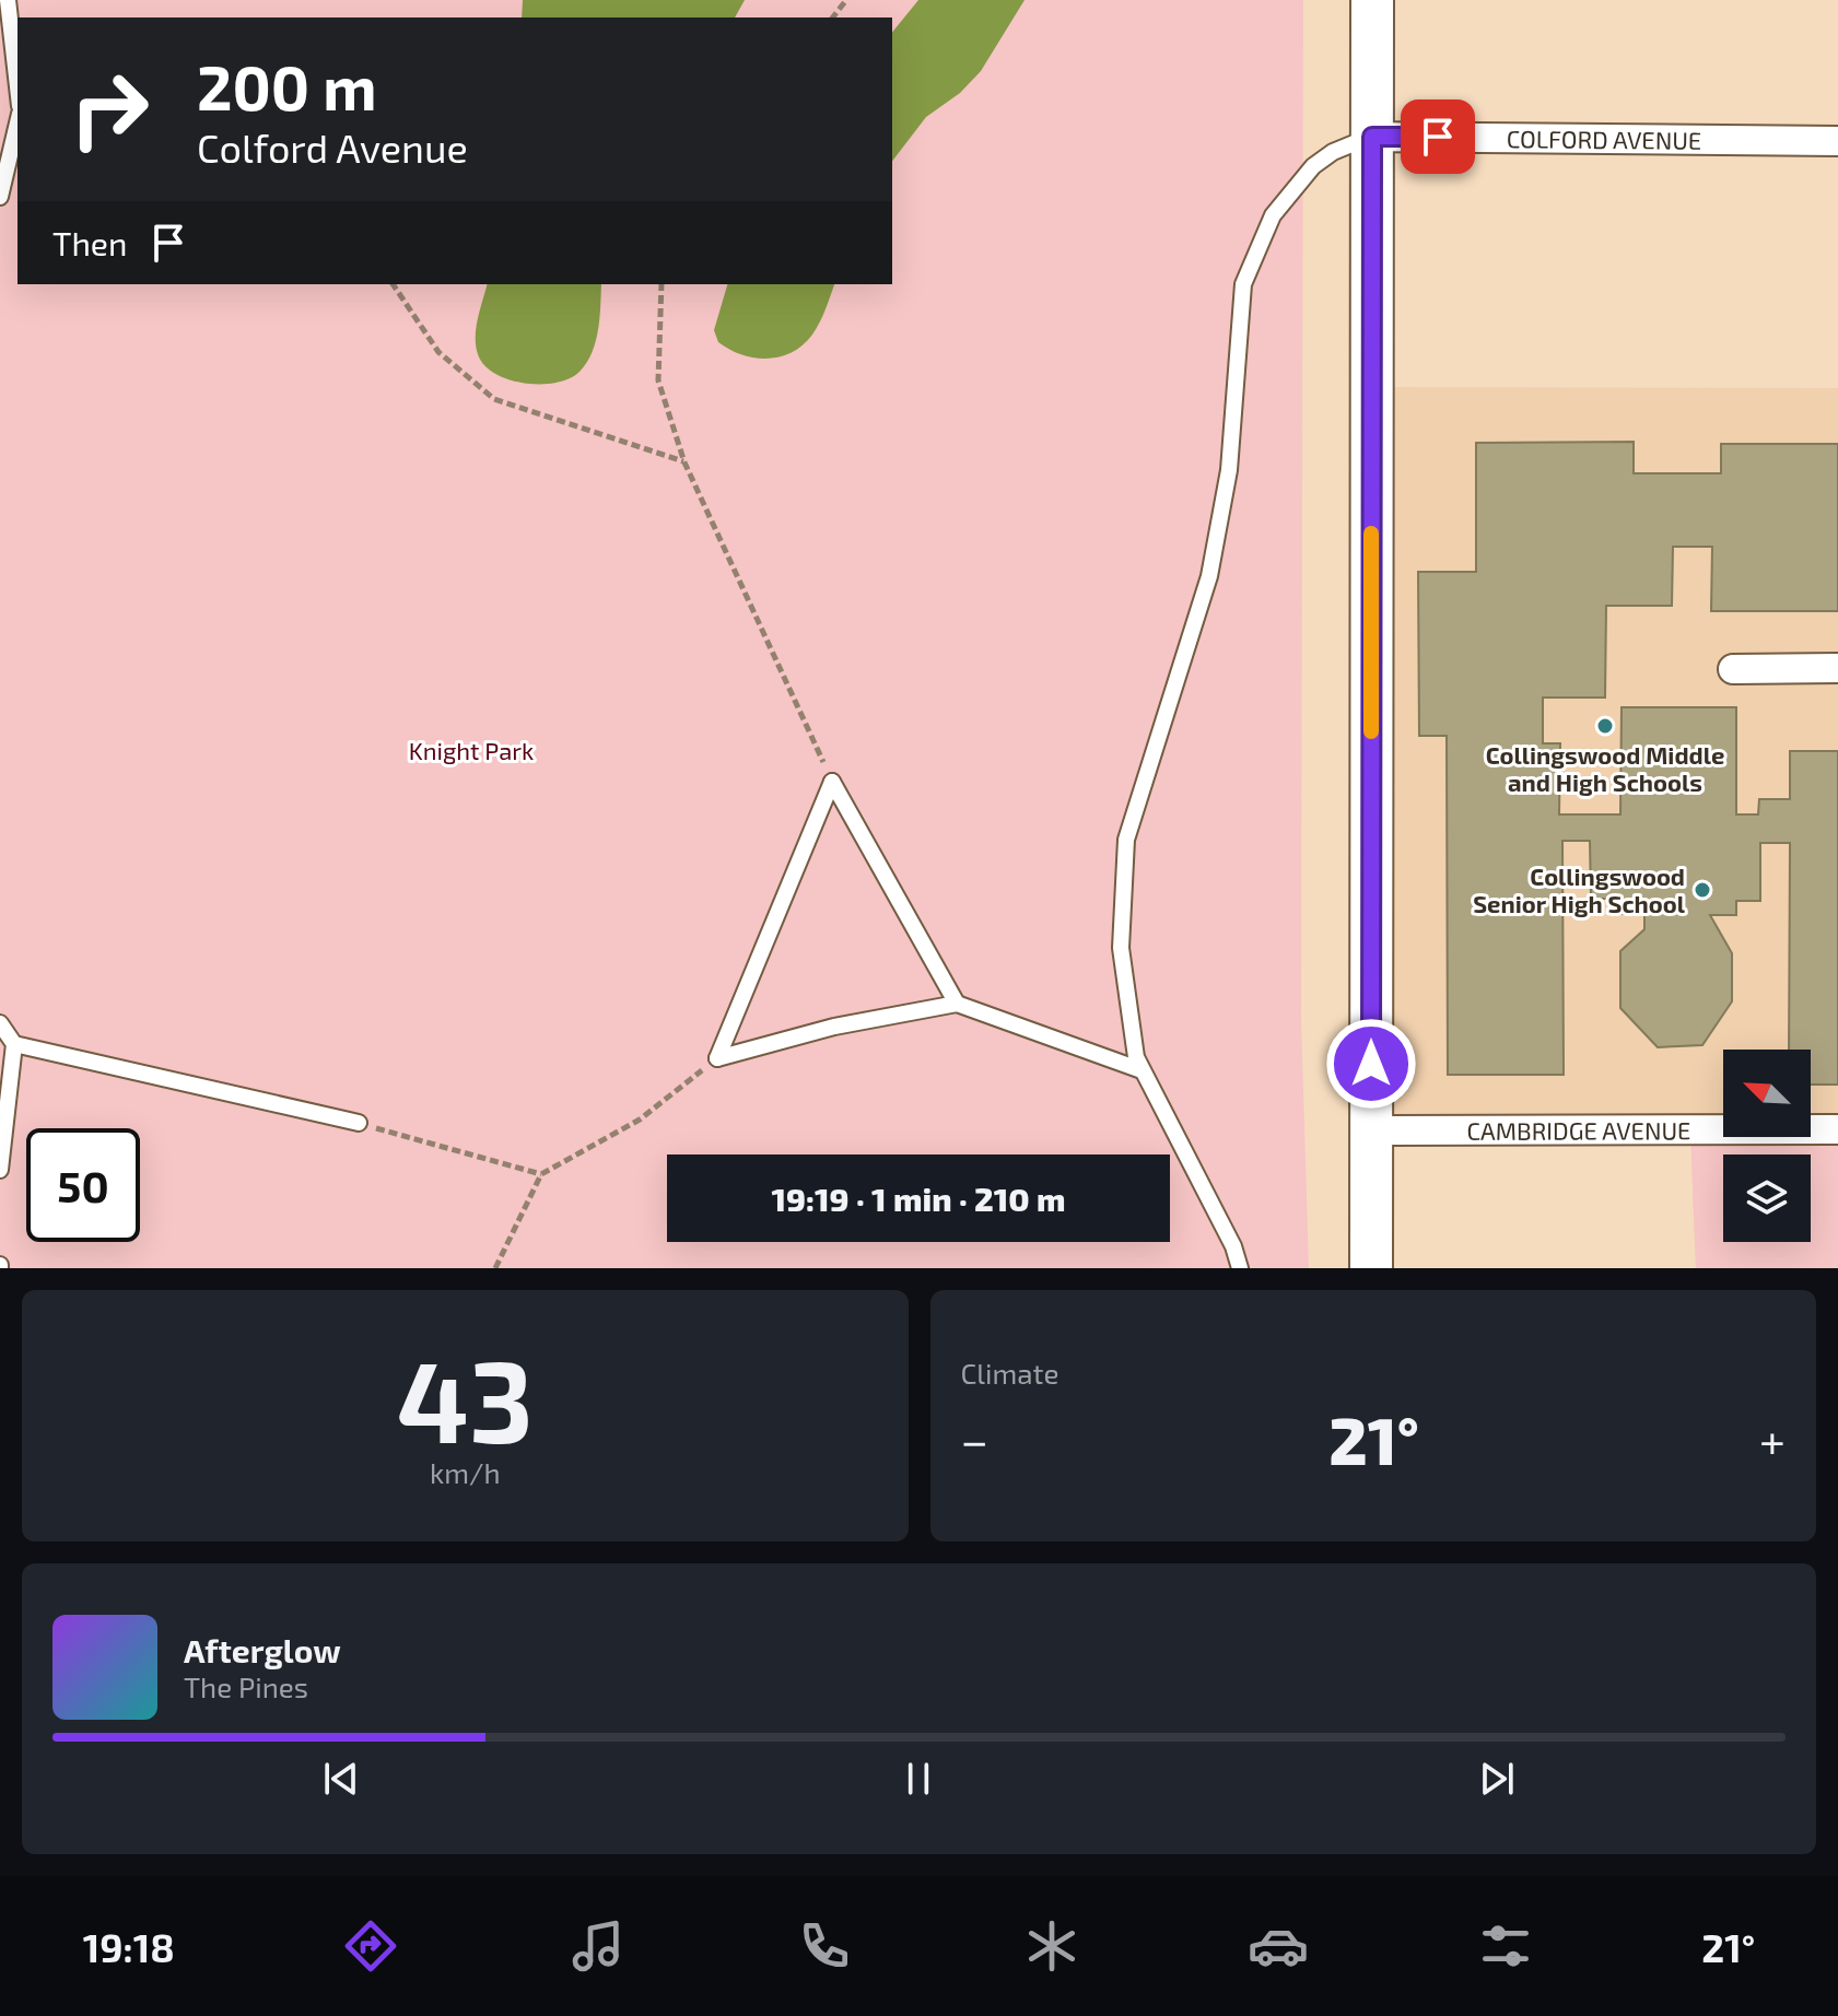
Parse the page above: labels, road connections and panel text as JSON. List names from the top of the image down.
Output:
{
  "streets": {
    "street": ["COLFORD AVENUE", "CAMBRIDGE AVENUE"]
  },
  "parks": ["Knight Park"],
  "places": ["Collingswood Middle and High Schools", "Collingswood Senior High School"],
  "north": "top left",
  "page": {
    "turn": ["200 m", "Colford Avenue"],
    "then": "Then",
    "limit": "50",
    "trip": "19:19 · 1 min · 210 m",
    "tile": [
      ["43", "km/h"],
      "Climate"
    ],
    "heat": ["−", "21°", "+"],
    "song": ["Afterglow", "The Pines"],
    "tabs": ["19:18", "21°"]
  }
}
